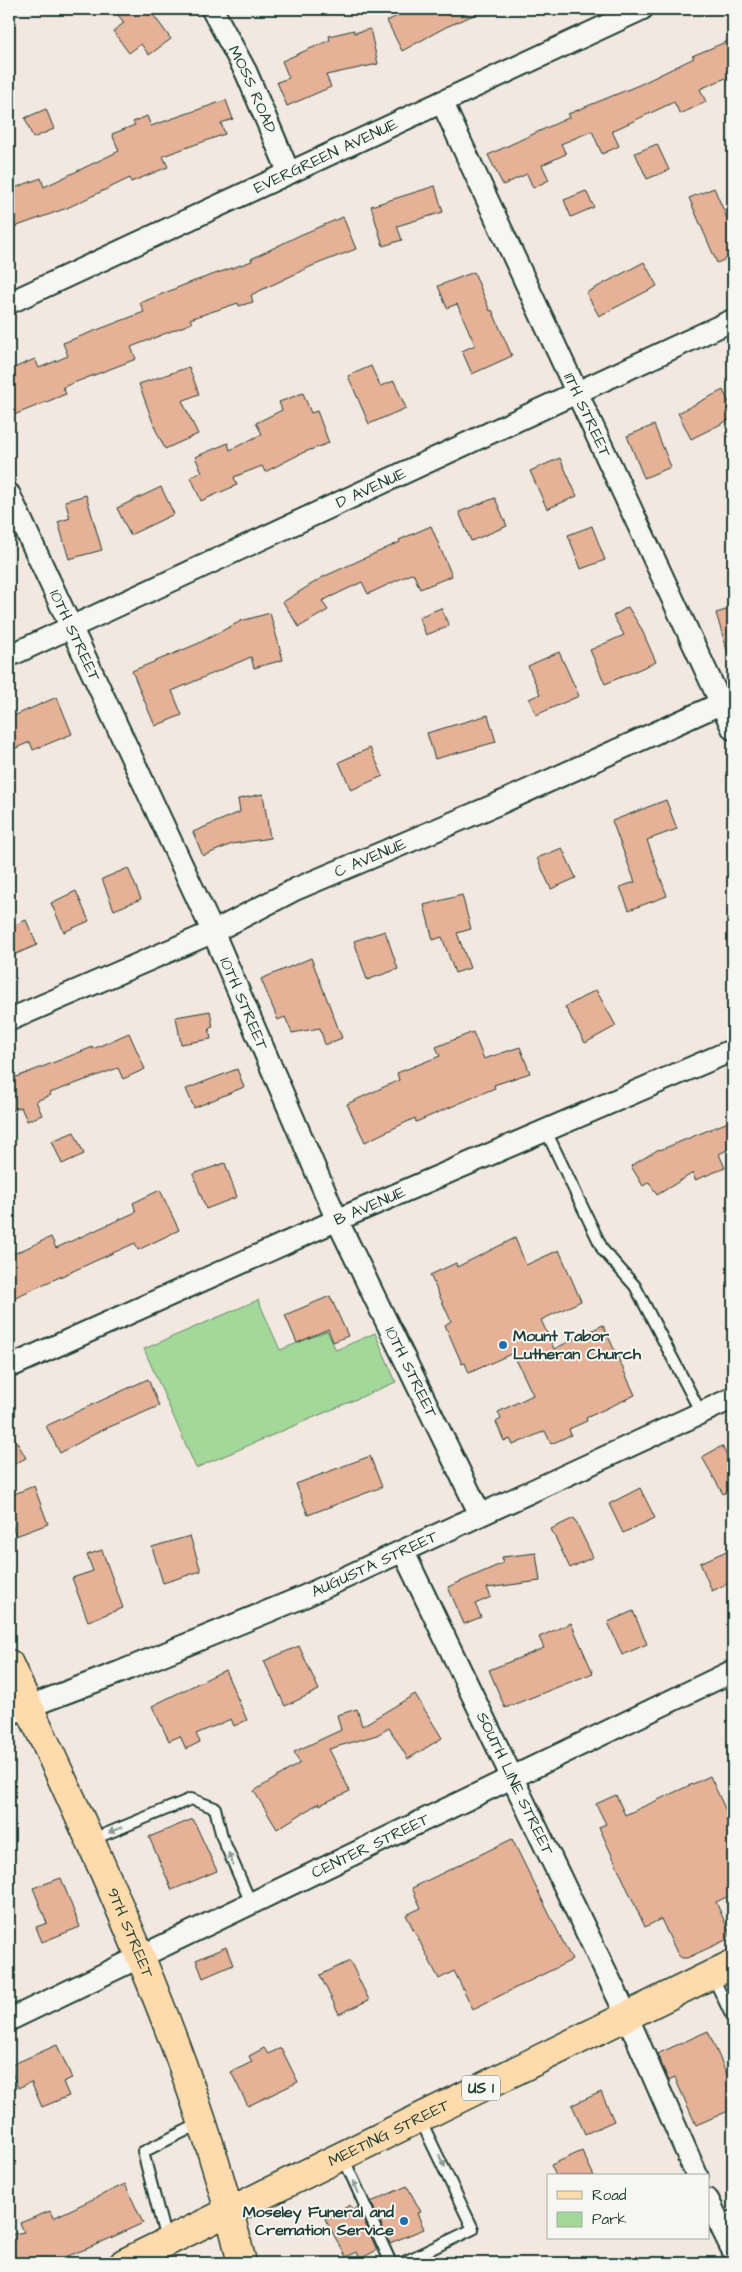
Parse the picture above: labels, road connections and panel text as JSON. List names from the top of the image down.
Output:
{
  "streets": {
    "main road": ["9TH STREET", "US 1", "MEETING STREET"],
    "street": [
      "MOSS ROAD",
      "EVERGREEN AVENUE",
      "11TH STREET",
      "D AVENUE",
      "10TH STREET",
      "C AVENUE",
      "B AVENUE",
      "AUGUSTA STREET",
      "SOUTH LINE STREET",
      "CENTER STREET"
    ]
  },
  "crossings": [
    ["MOSS ROAD", "EVERGREEN AVENUE"],
    ["EVERGREEN AVENUE", "11TH STREET"],
    ["11TH STREET", "D AVENUE"],
    ["11TH STREET", "C AVENUE"],
    ["D AVENUE", "10TH STREET"],
    ["10TH STREET", "C AVENUE"],
    ["10TH STREET", "B AVENUE"],
    ["10TH STREET", "AUGUSTA STREET"],
    ["AUGUSTA STREET", "SOUTH LINE STREET"],
    ["AUGUSTA STREET", "9TH STREET"],
    ["SOUTH LINE STREET", "CENTER STREET"],
    ["SOUTH LINE STREET", "MEETING STREET"],
    ["CENTER STREET", "9TH STREET"],
    ["9TH STREET", "MEETING STREET"]
  ],
  "places": ["Mount Tabor Lutheran Church", "Moseley Funeral and Cremation Service"],
  "legend": ["Road", "Park"]
}
